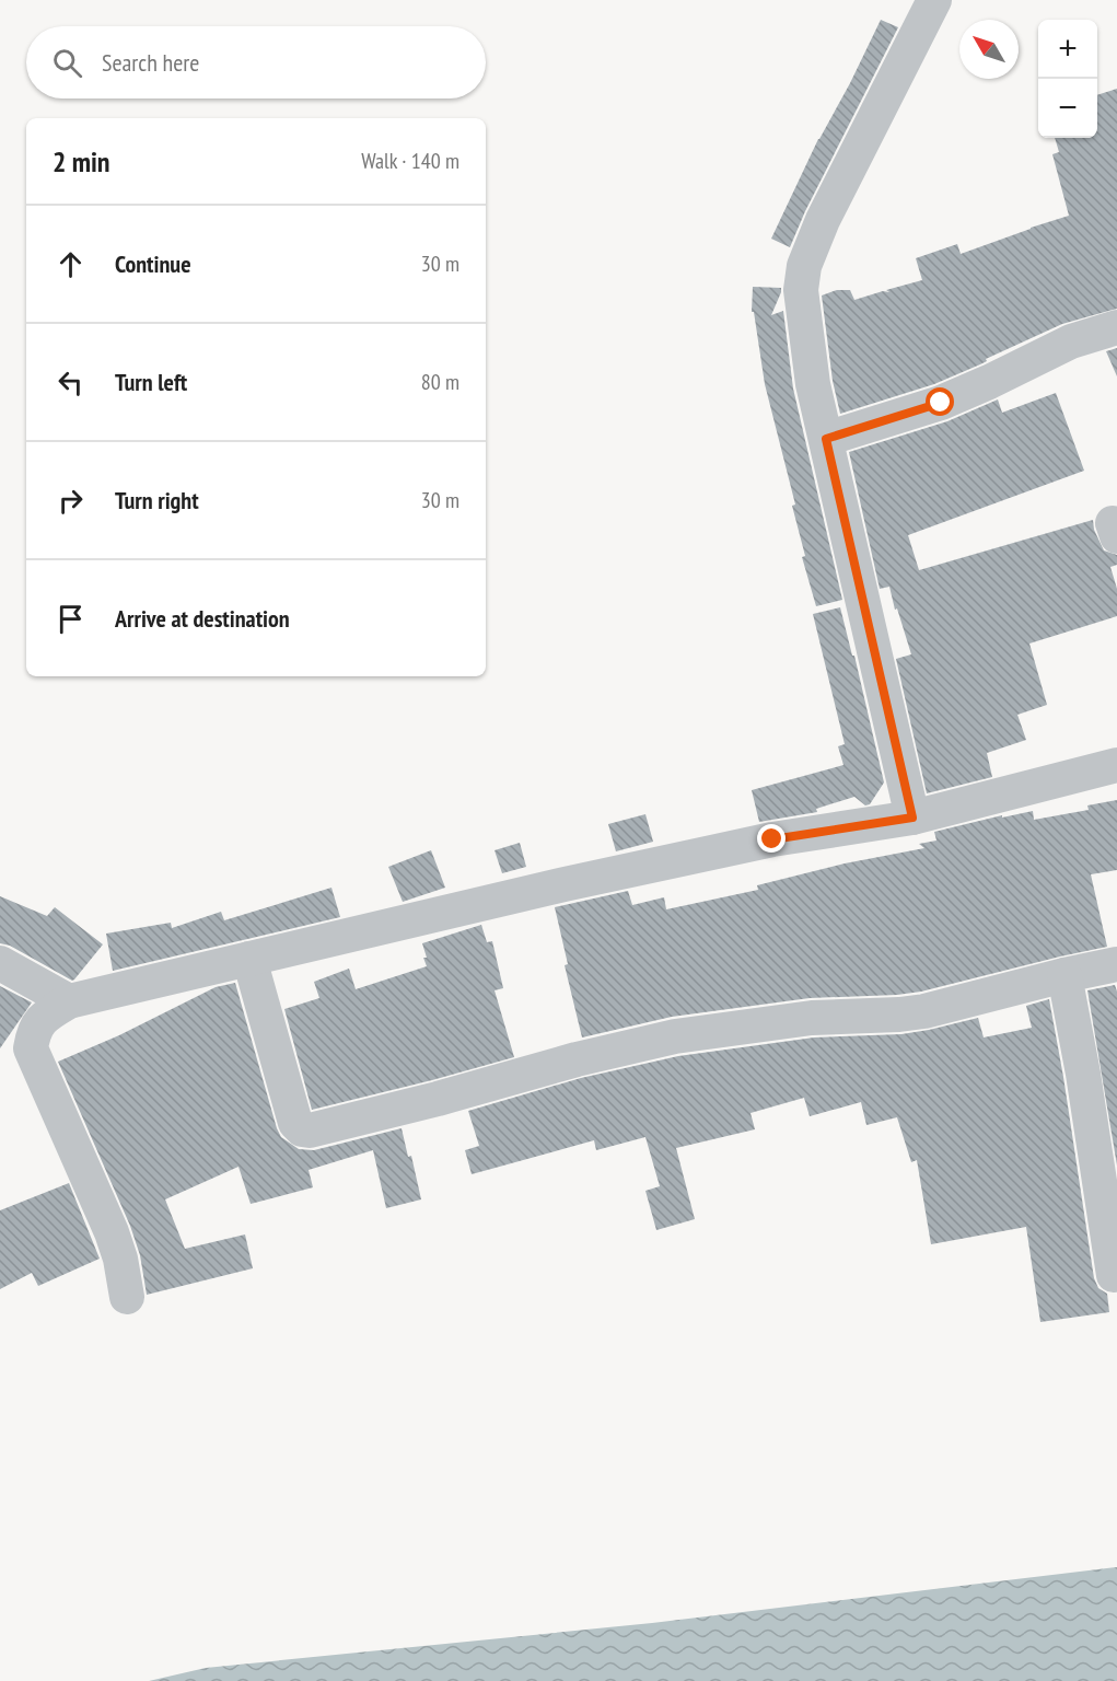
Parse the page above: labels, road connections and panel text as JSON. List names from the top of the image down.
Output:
{
  "north": "top left",
  "page": {
    "map_buttons": ["+", "−"],
    "search": "Search here",
    "heading": ["2 min", "Walk · 140 m"],
    "list": [
      ["Continue", "30 m"],
      ["Turn left", "80 m"],
      ["Turn right", "30 m"],
      "Arrive at destination"
    ]
  }
}
